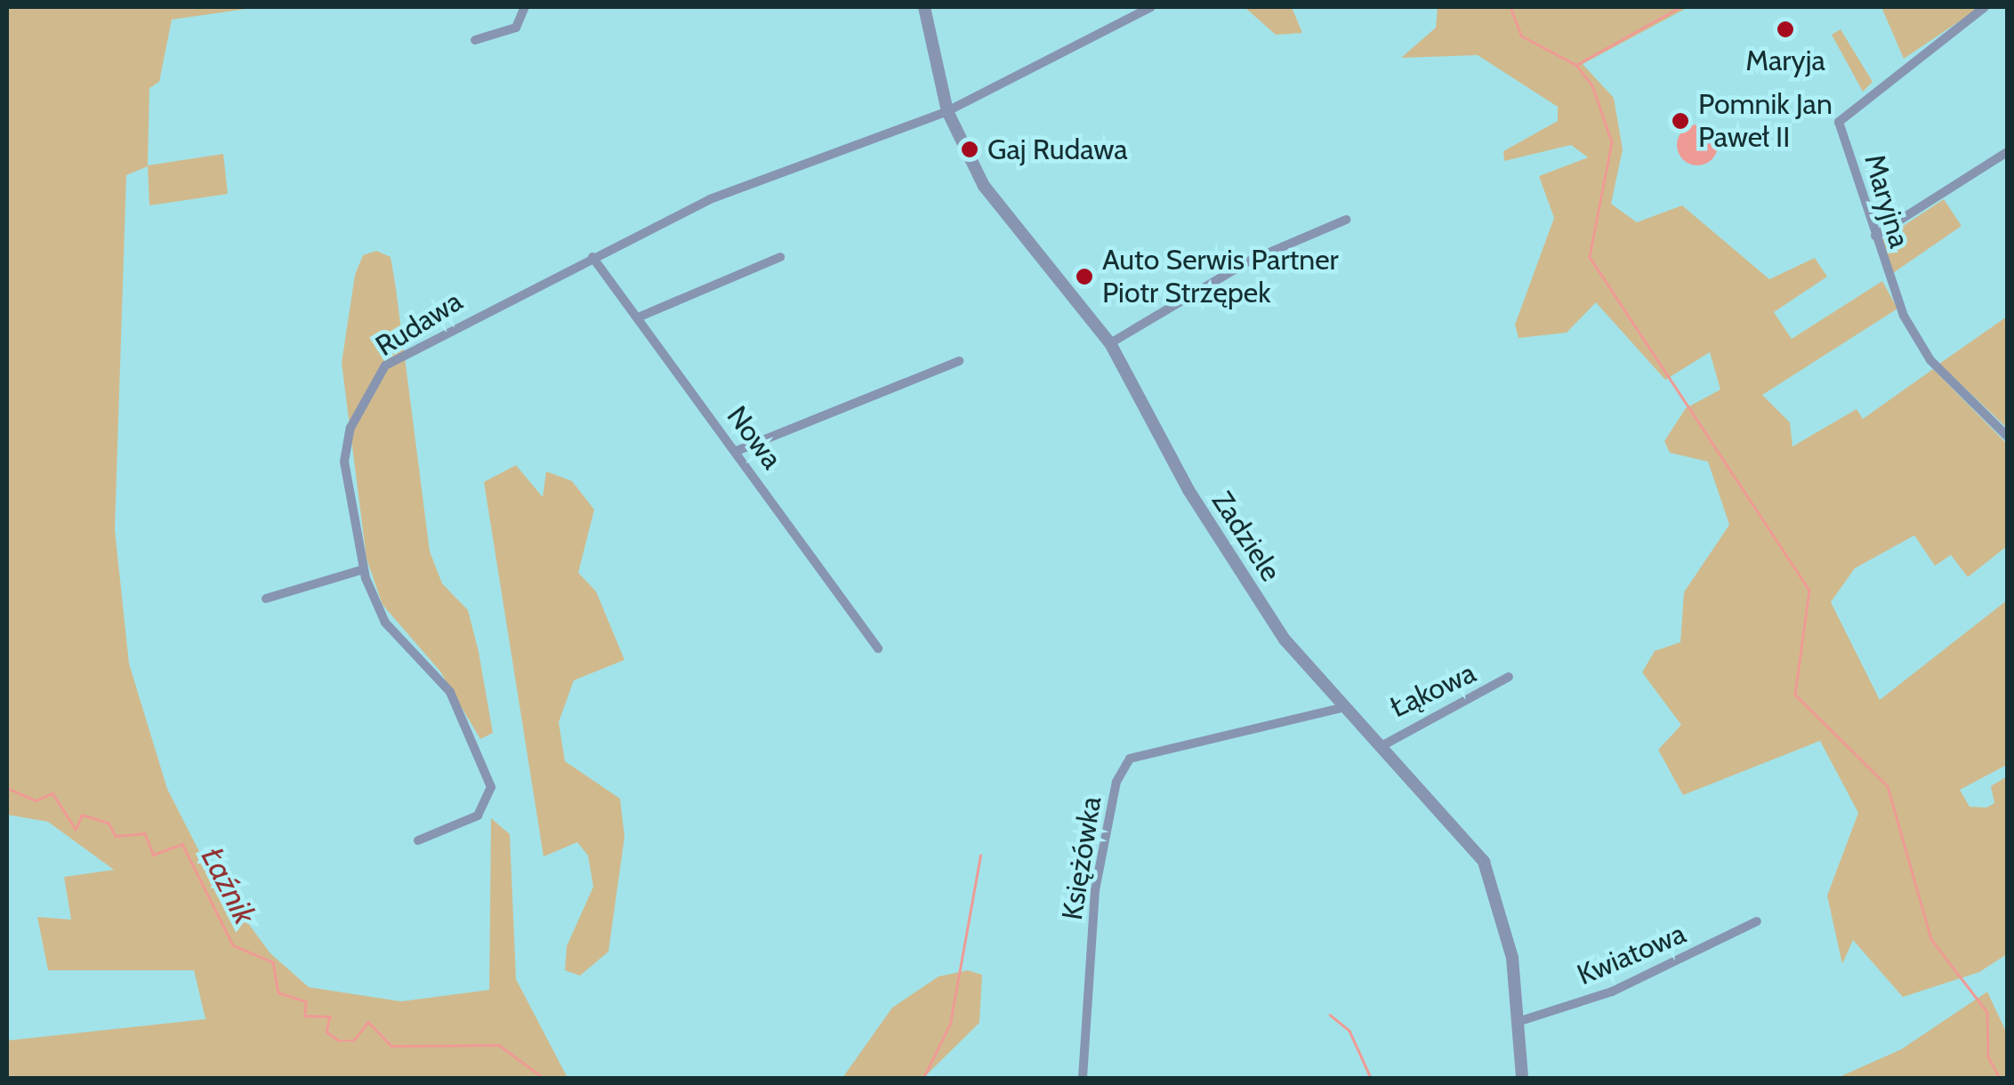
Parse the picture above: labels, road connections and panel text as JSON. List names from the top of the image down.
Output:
{
  "streets": {
    "street": [
      "Maryjna",
      "Rudawa",
      "Nowa",
      "Zadziele",
      "Łąkowa",
      "Księżówka",
      "Kwiatowa"
    ]
  },
  "crossings": [
    ["Rudawa", "Nowa"],
    ["Rudawa", "Zadziele"],
    ["Zadziele", "Łąkowa"],
    ["Zadziele", "Księżówka"],
    ["Zadziele", "Kwiatowa"]
  ],
  "water": ["Łaźnik"],
  "places": [
    "Maryja",
    "Pomnik Jan Paweł II",
    "Gaj Rudawa",
    "Auto Serwis Partner Piotr Strzępek"
  ]
}
